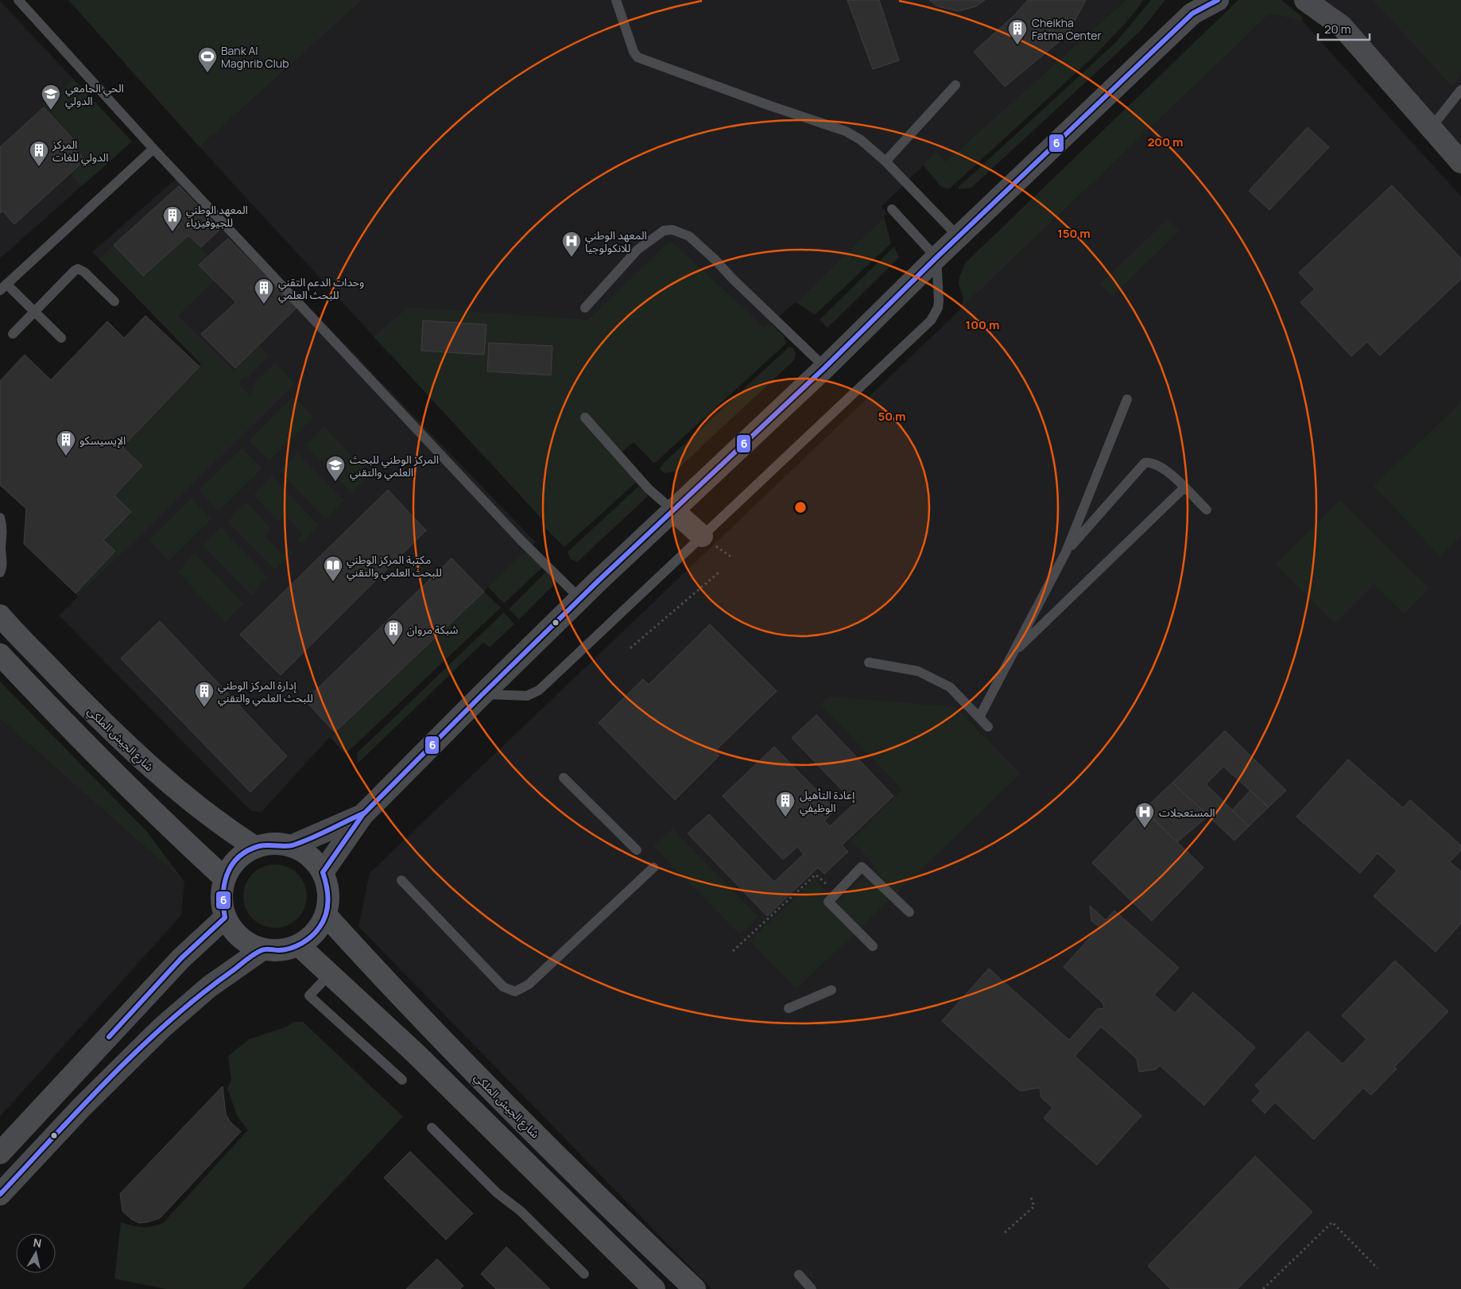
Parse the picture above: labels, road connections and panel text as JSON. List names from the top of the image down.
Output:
{
  "streets": {
    "main road": ["شارع الجيش الملكي"]
  },
  "places": {
    "building": [
      "Cheikha Fatma Center",
      "المركز الدولي للغات",
      "المعهد الوطني للجيوفيزياء",
      "وحدات الدعم التقني للبحث العلمي",
      "اﻹيسيسكو",
      "شبكة مروان",
      "إدارة المركز الوطني للبحث العلمي والتقني",
      "إعادة التأهيل الوظيفي"
    ],
    "sports": ["Bank Al Maghrib Club"],
    "school or university": ["الحي الجامعي الدولي", "المركز الوطني للبحث العلمي والتقني"],
    "hospital": ["المعهد الوطني للانكولوجيا", "المستعجلات"],
    "library": ["مكتبة المركز الوطني للبحث العلمي والتقني"]
  },
  "lines": ["transit line 6"],
  "scale_bar": "20 m",
  "north": "top",
  "rings": [
    "200 m",
    "150 m",
    "100 m",
    "50 m"
  ]
}
